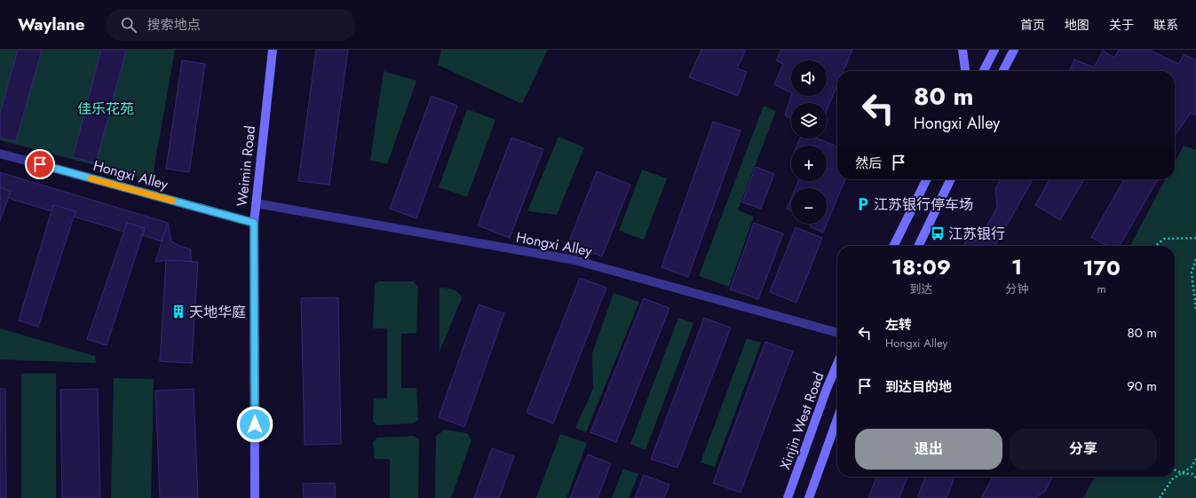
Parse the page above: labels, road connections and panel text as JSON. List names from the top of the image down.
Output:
{
  "streets": {
    "main road": ["Weimin Road", "Xinjin West Road"],
    "street": ["Hongxi Alley"]
  },
  "crossings": [
    ["Weimin Road", "Hongxi Alley"]
  ],
  "parks": ["佳乐花苑"],
  "places": {
    "parking": ["江苏银行停车场"],
    "bus stop": ["江苏银行"],
    "building": ["天地华庭"]
  },
  "page": {
    "header": "Waylane",
    "search": "搜索地点",
    "nav": [
      "首页",
      "地图",
      "关于",
      "联系"
    ],
    "map_buttons": ["+", "−"],
    "turn": ["80 m", "Hongxi Alley"],
    "then": "然后",
    "eta": [
      "18:09",
      "到达",
      "1",
      "分钟",
      "170",
      "m"
    ],
    "list": [
      {
        "name": "左转",
        "note": "Hongxi Alley",
        "value": "80 m"
      },
      {
        "name": "到达目的地",
        "value": "90 m"
      }
    ],
    "buttons": ["退出", "分享"]
  }
}
